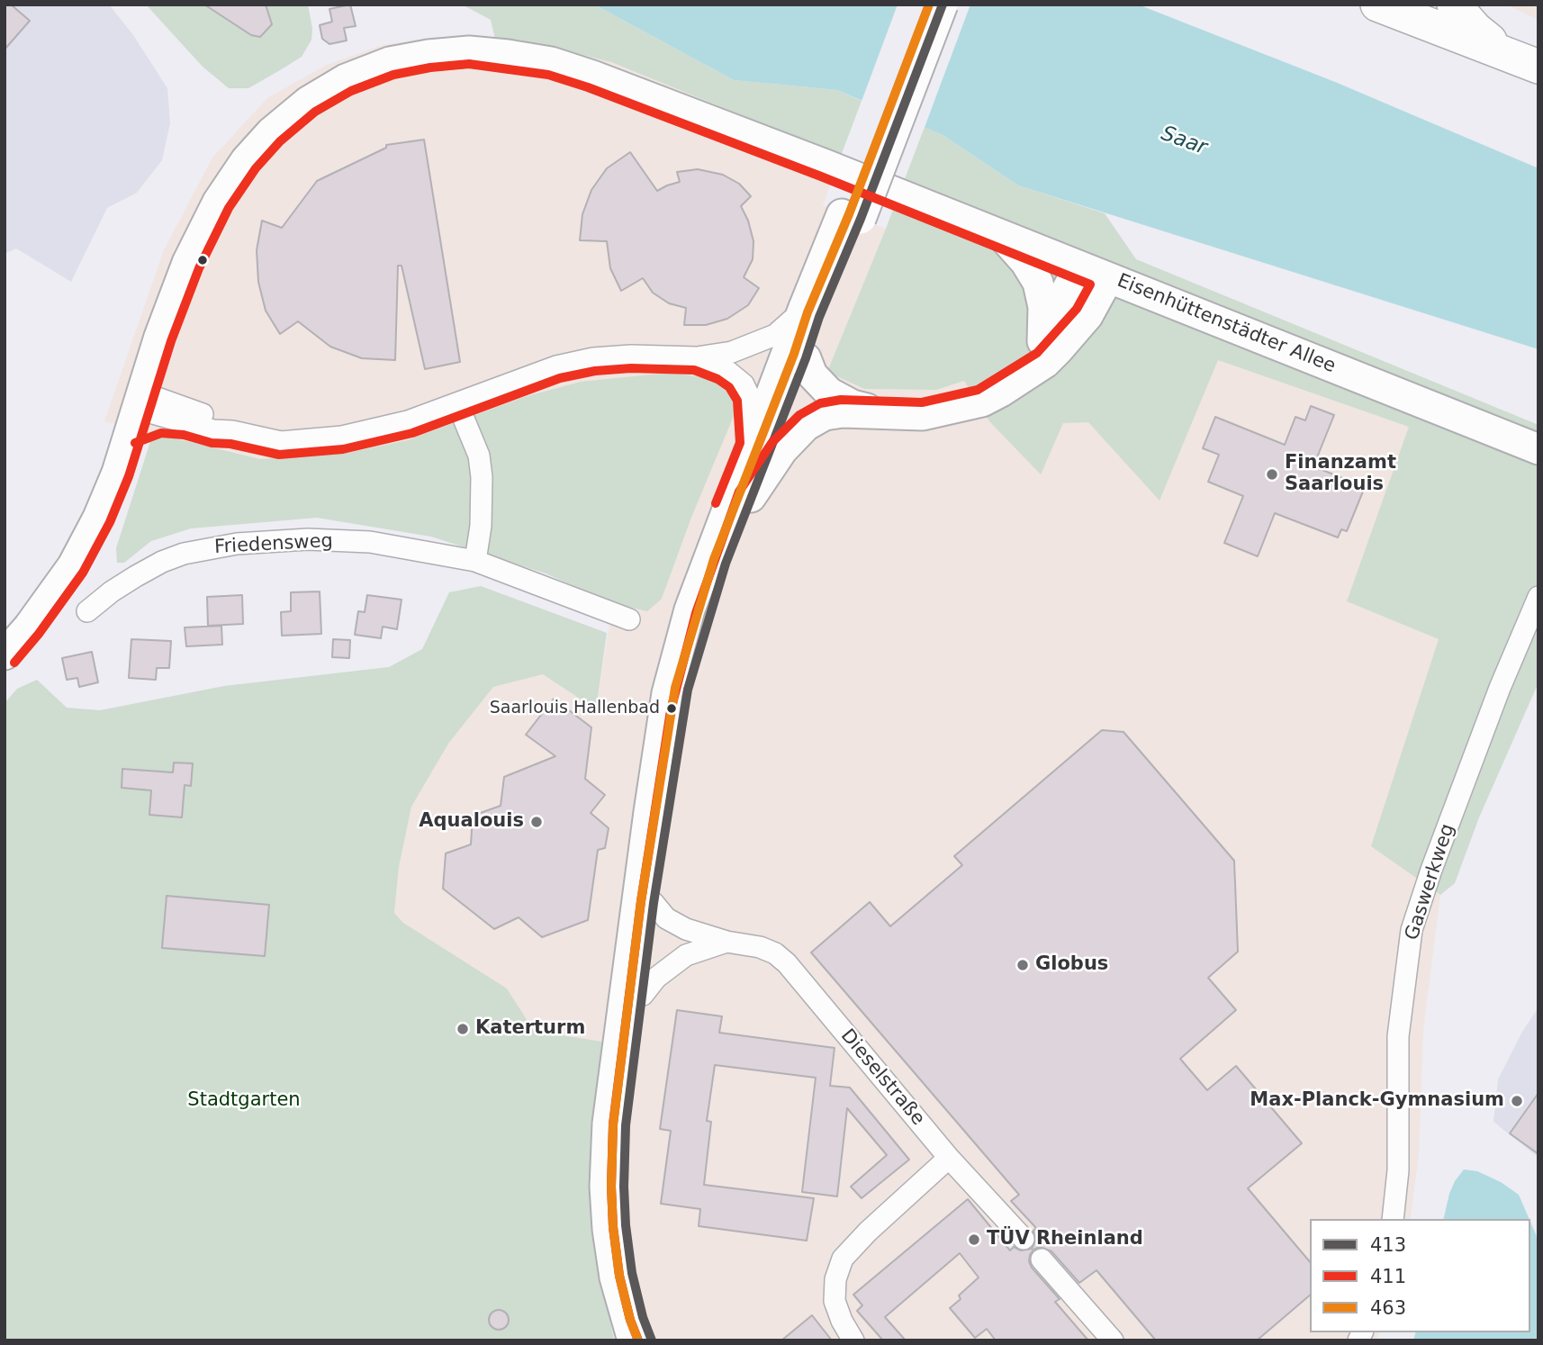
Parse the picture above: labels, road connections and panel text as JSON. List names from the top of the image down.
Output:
{
  "streets": {
    "street": [
      "Eisenhüttenstädter Allee",
      "Friedensweg",
      "Gaswerkweg",
      "Dieselstraße"
    ]
  },
  "water": ["Saar"],
  "parks": ["Stadtgarten"],
  "places": [
    "Finanzamt Saarlouis",
    "Saarlouis Hallenbad",
    "Aqualouis",
    "Globus",
    "Katerturm",
    "Max-Planck-Gymnasium",
    "TÜV Rheinland"
  ],
  "lines": ["transit line 413", "transit line 463", "transit line 411"],
  "legend": ["413", "411", "463"]
}
